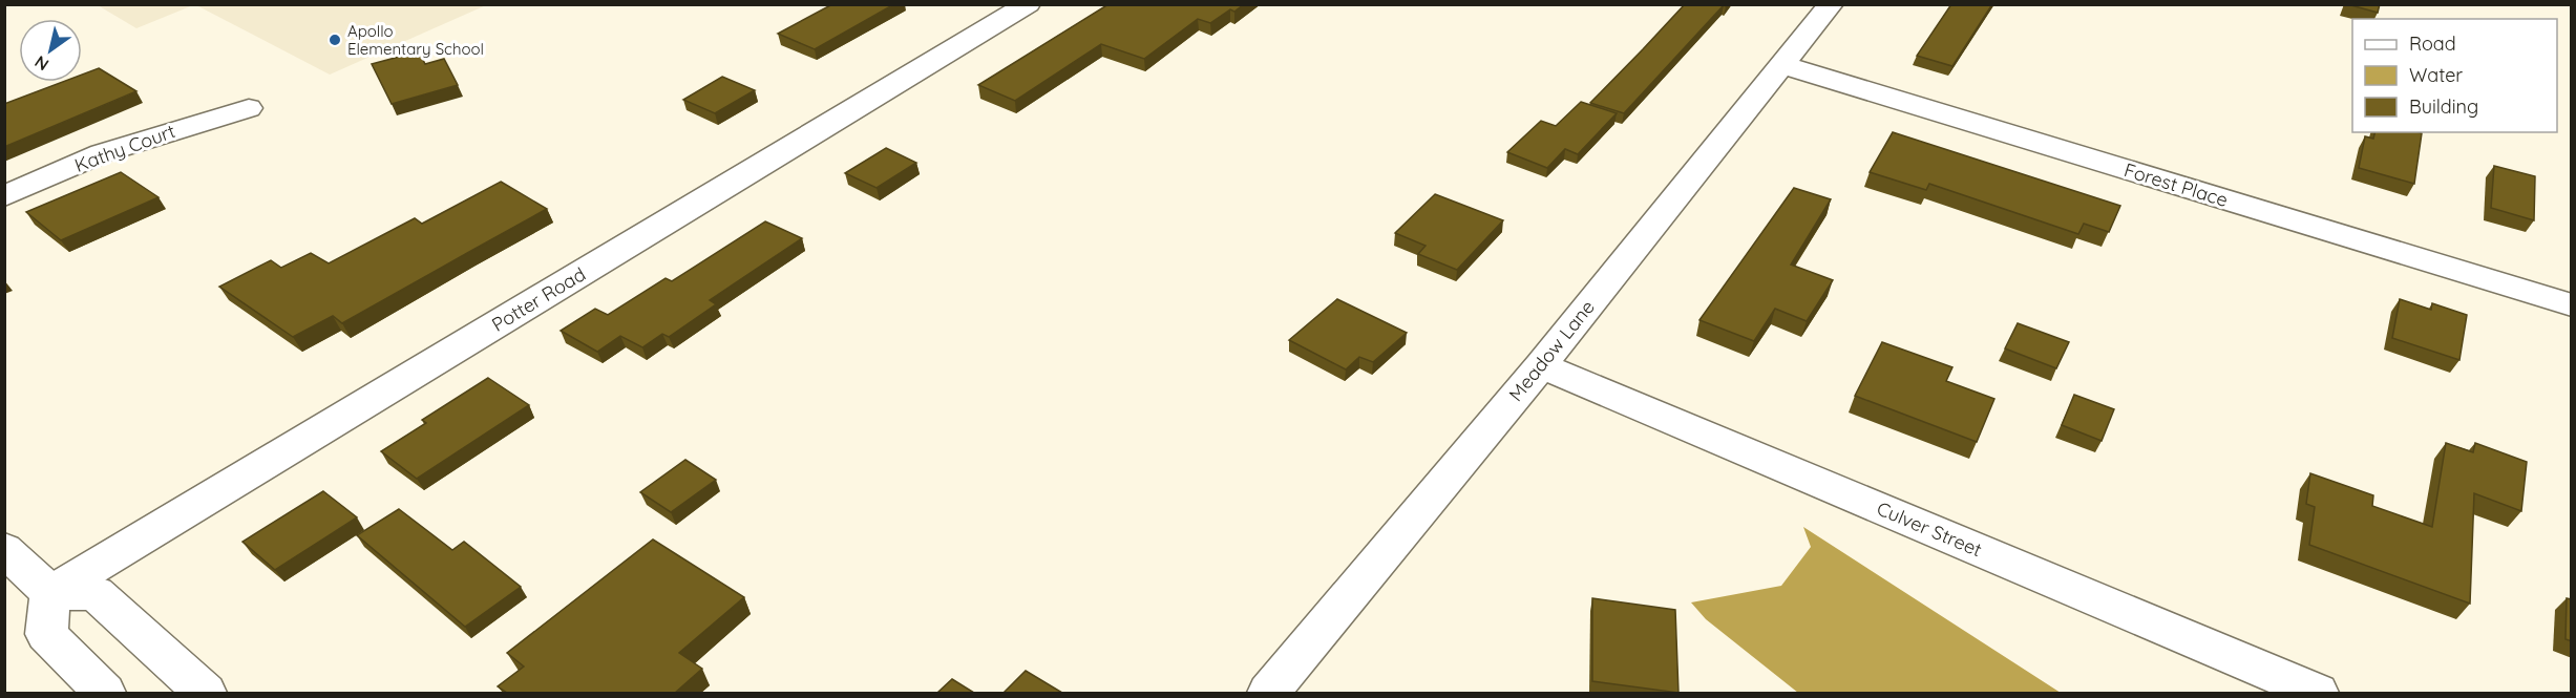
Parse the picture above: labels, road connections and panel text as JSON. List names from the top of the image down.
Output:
{
  "streets": {
    "street": [
      "Kathy Court",
      "Forest Place",
      "Potter Road",
      "Meadow Lane",
      "Culver Street"
    ]
  },
  "crossings": [
    ["Forest Place", "Meadow Lane"],
    ["Meadow Lane", "Culver Street"]
  ],
  "places": ["Apollo Elementary School"],
  "legend": ["Road", "Water", "Building"],
  "north": "bottom left"
}
